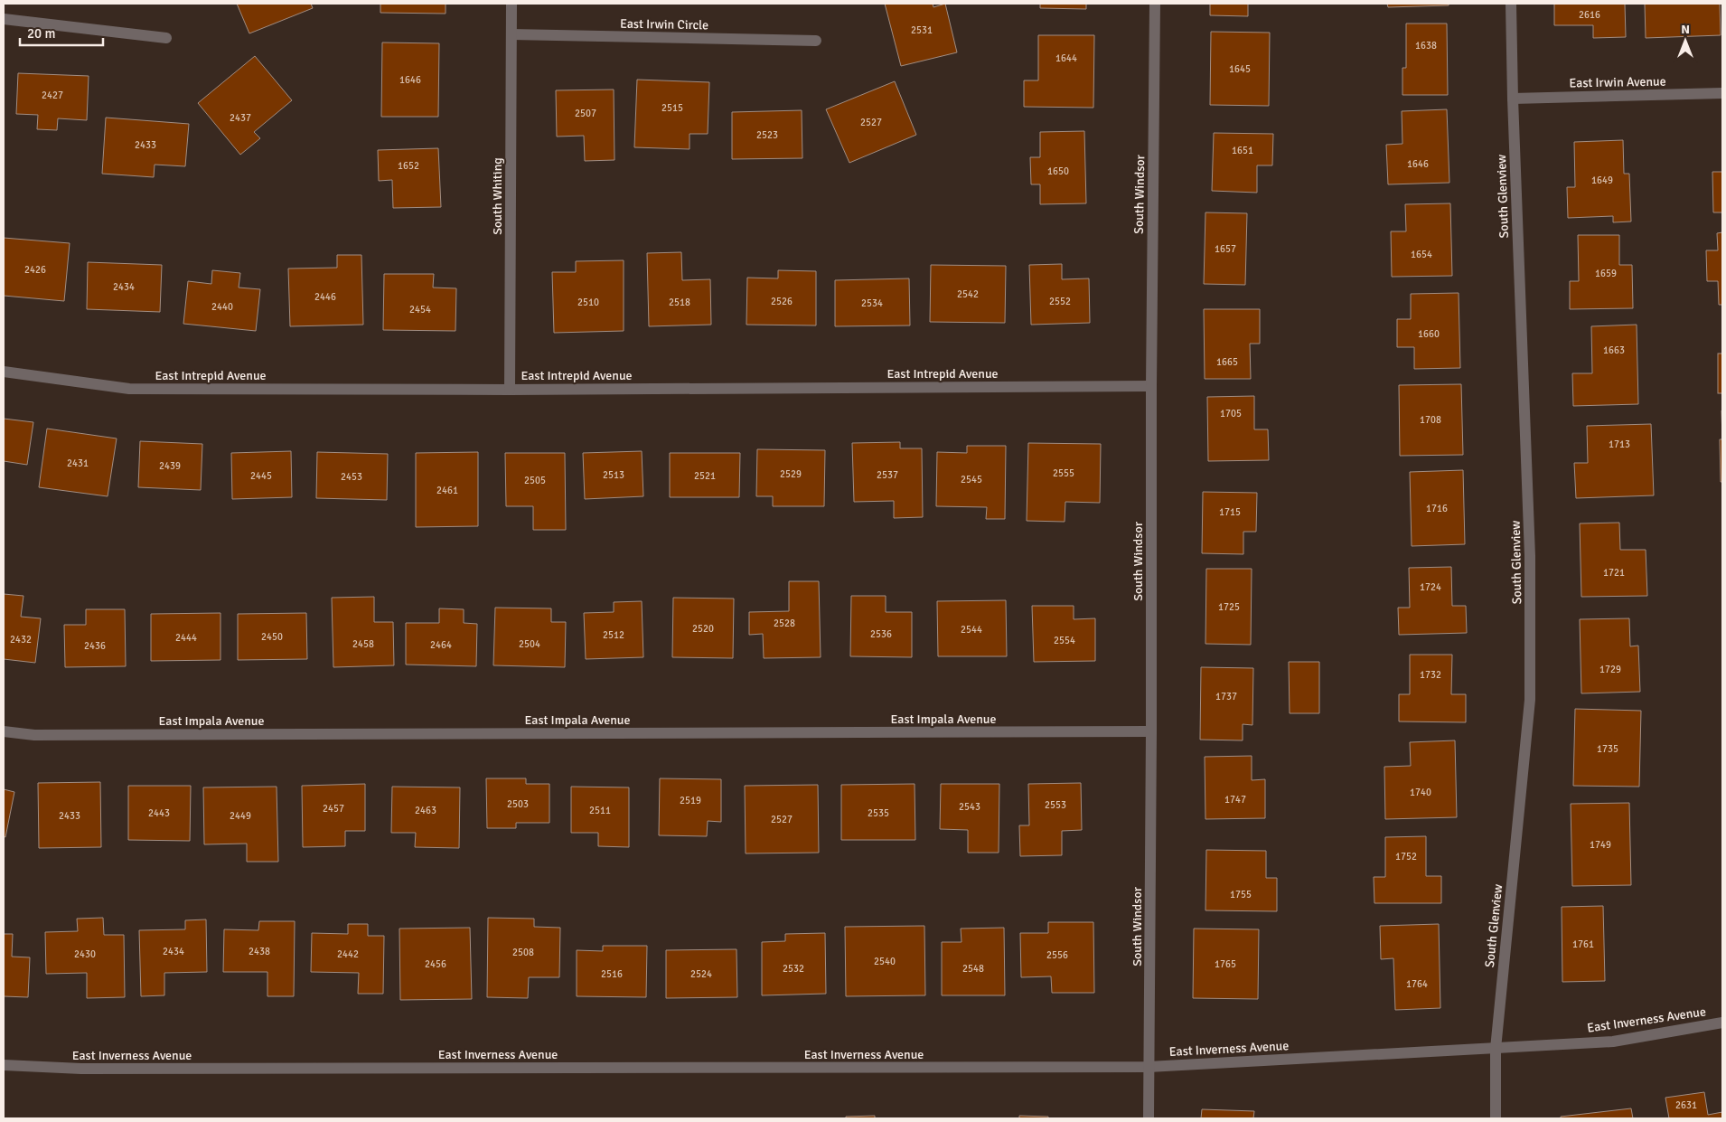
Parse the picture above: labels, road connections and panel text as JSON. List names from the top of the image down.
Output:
{
  "streets": {
    "street": [
      "East Irwin Circle",
      "East Irwin Avenue",
      "South Windsor",
      "South Whiting",
      "South Glenview",
      "East Intrepid Avenue",
      "East Impala Avenue",
      "East Inverness Avenue"
    ]
  },
  "crossings": [
    ["East Irwin Circle", "South Whiting"],
    ["East Irwin Avenue", "South Glenview"],
    ["South Windsor", "East Intrepid Avenue"],
    ["South Windsor", "East Impala Avenue"],
    ["South Windsor", "East Inverness Avenue"],
    ["South Whiting", "East Intrepid Avenue"],
    ["South Glenview", "East Inverness Avenue"]
  ],
  "house_numbers": [
    "2616",
    "2531",
    "1638",
    "1644",
    "1645",
    "1646",
    "2427",
    "2515",
    "2507",
    "2437",
    "2527",
    "2523",
    "2433",
    "1651",
    "1646",
    "1652",
    "1650",
    "1649",
    "1657",
    "1654",
    "2426",
    "1659",
    "2434",
    "2542",
    "2446",
    "2526",
    "2552",
    "2510",
    "2518",
    "2534",
    "2440",
    "2454",
    "1660",
    "1663",
    "1665",
    "1705",
    "1708",
    "1713",
    "2431",
    "2439",
    "2555",
    "2529",
    "2513",
    "2537",
    "2445",
    "2521",
    "2453",
    "2545",
    "2505",
    "2461",
    "1716",
    "1715",
    "1721",
    "1724",
    "1725",
    "2528",
    "2520",
    "2544",
    "2536",
    "2512",
    "2450",
    "2444",
    "2432",
    "2554",
    "2458",
    "2504",
    "2464",
    "2436",
    "1729",
    "1732",
    "1737",
    "1735",
    "1740",
    "1747",
    "2519",
    "2503",
    "2553",
    "2543",
    "2457",
    "2463",
    "2511",
    "2443",
    "2535",
    "2433",
    "2449",
    "2527",
    "1749",
    "1752",
    "1755",
    "1761",
    "2434",
    "2438",
    "2508",
    "2430",
    "2442",
    "2556",
    "2540",
    "2456",
    "1765",
    "2532",
    "2548",
    "2516",
    "2524",
    "1764",
    "2631"
  ],
  "scale_bar": "20 m",
  "north": "top"
}
